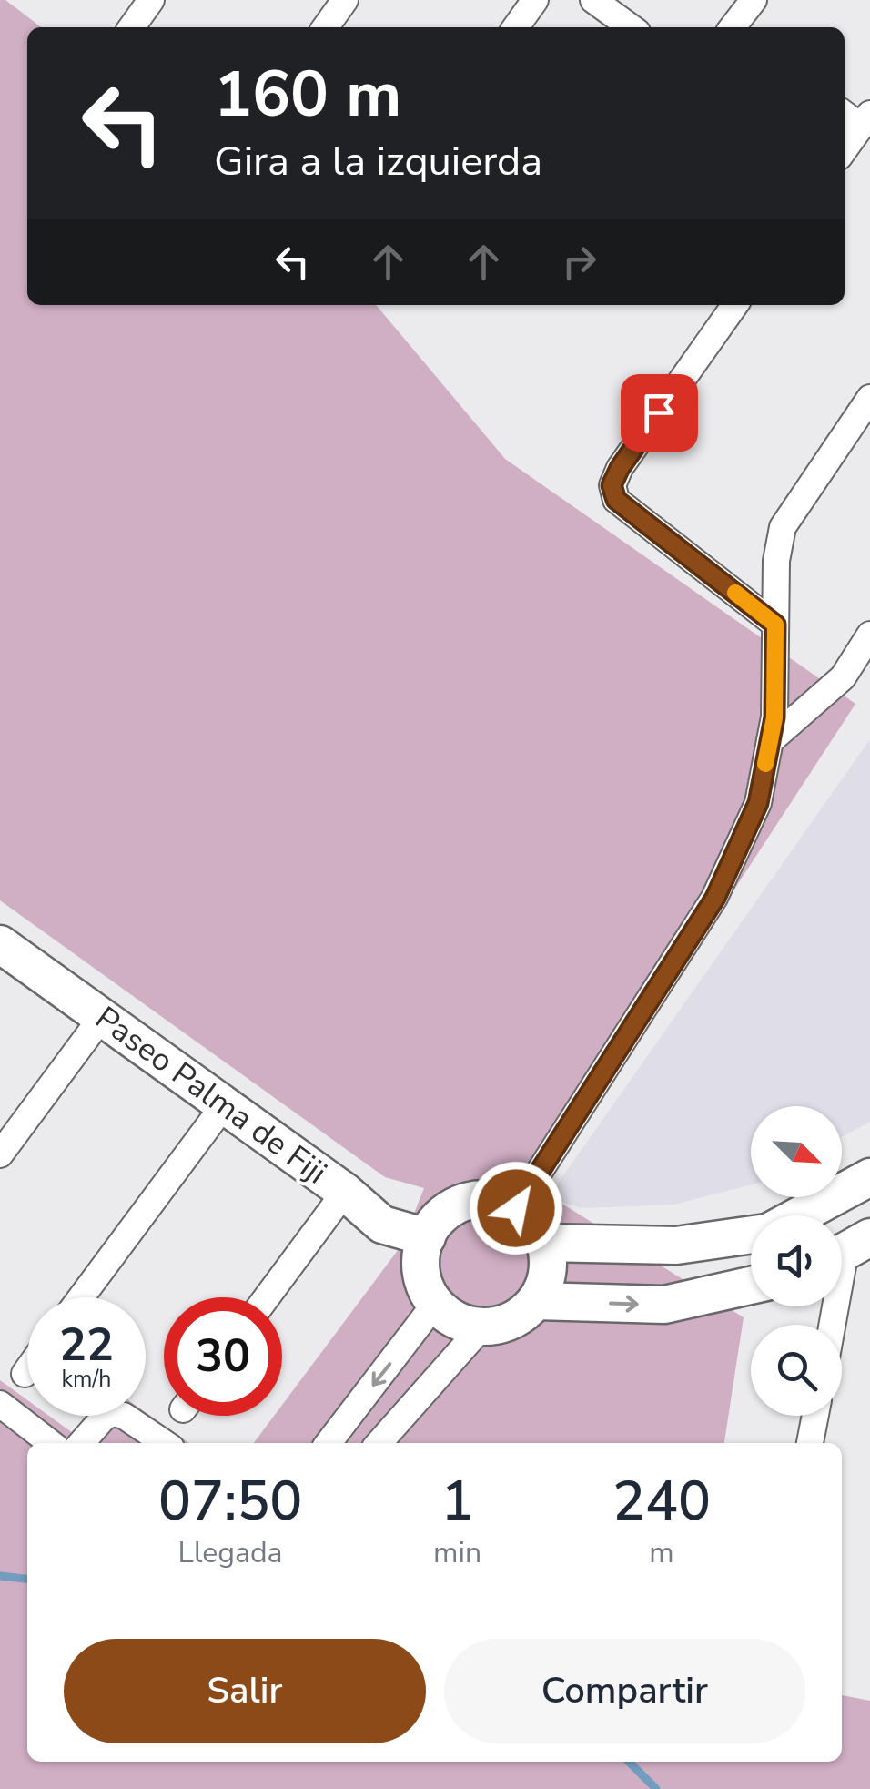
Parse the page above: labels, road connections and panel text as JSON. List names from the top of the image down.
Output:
{
  "streets": {
    "street": ["Paseo Palma de Fiji"]
  },
  "north": "bottom right",
  "page": {
    "turn": ["160 m", "Gira a la izquierda"],
    "speed": "22 km/h",
    "limit": "30",
    "eta": [
      "07:50",
      "Llegada",
      "1",
      "min",
      "240",
      "m"
    ],
    "buttons": ["Salir", "Compartir"]
  }
}
